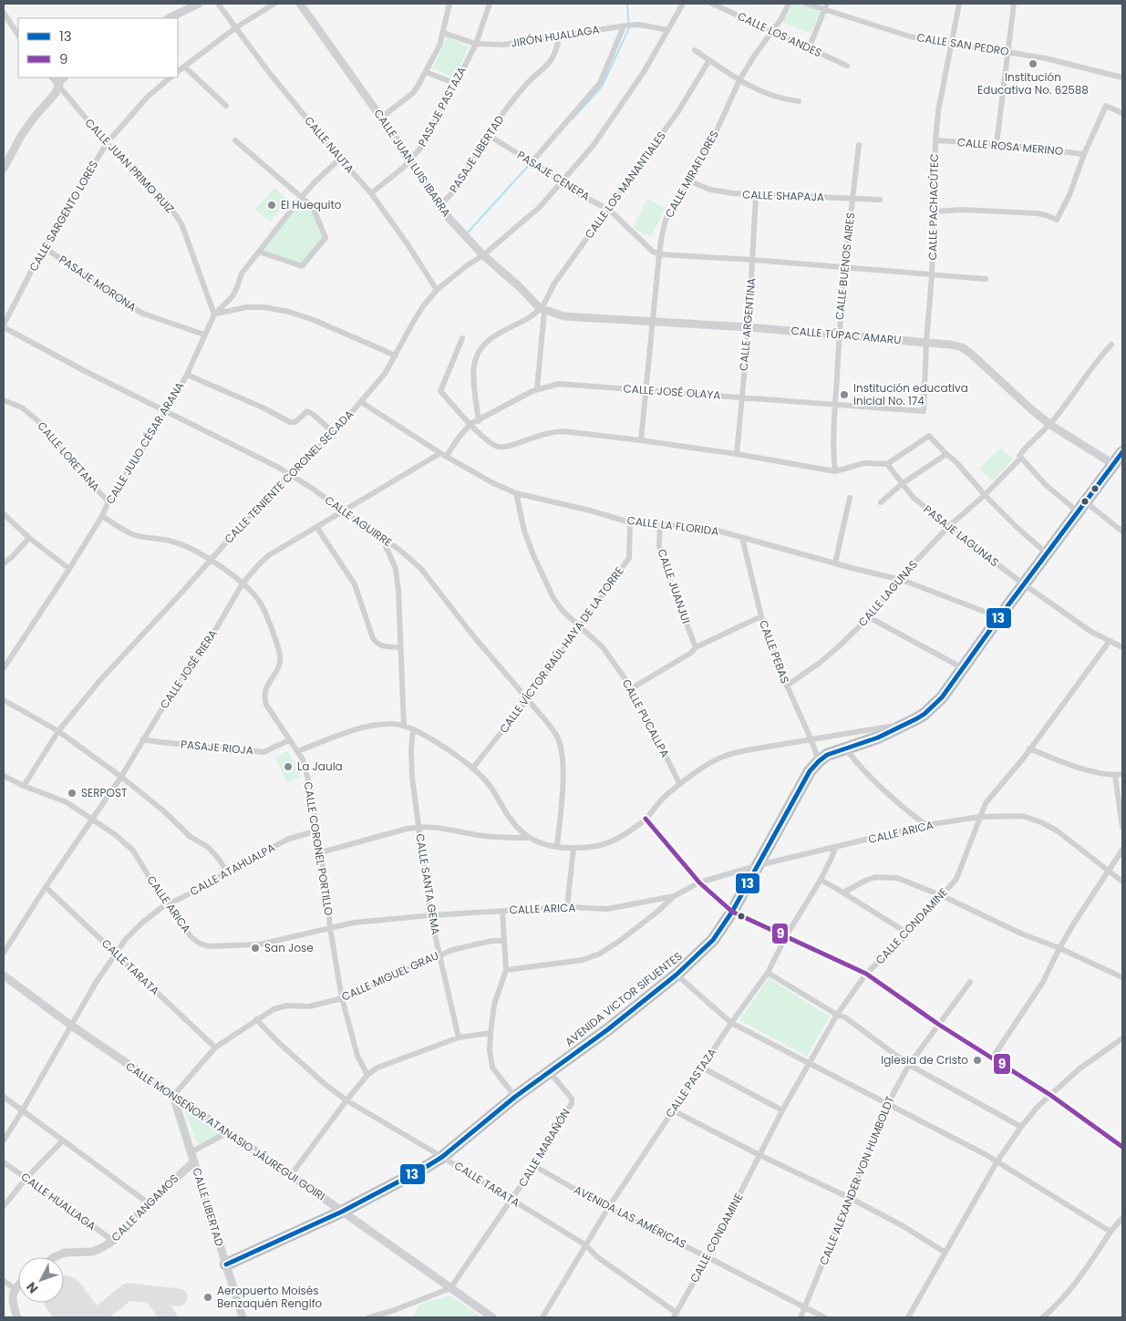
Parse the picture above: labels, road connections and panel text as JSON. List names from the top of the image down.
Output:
{
  "streets": {
    "highway": ["AVENIDA VICTOR SIFUENTES"],
    "street": [
      "CALLE LOS ANDES",
      "JIRÓN HUALLAGA",
      "CALLE SAN PEDRO",
      "PASAJE PASTAZA",
      "CALLE NAUTA",
      "CALLE ROSA MERINO",
      "PASAJE LIBERTAD",
      "CALLE JUAN LUIS IBARRA",
      "CALLE JUAN PRIMO RUIZ",
      "CALLE MIRAFLORES",
      "PASAJE CENEPA",
      "CALLE LOS MANANTIALES",
      "CALLE SHAPAJA",
      "CALLE PACHACÚTEC",
      "CALLE SARGENTO LORES",
      "CALLE BUENOS AIRES",
      "PASAJE MORONA",
      "CALLE ARGENTINA",
      "CALLE TÚPAC AMARU",
      "CALLE JOSÉ OLAYA",
      "CALLE JULIO CÉSAR ARANA",
      "CALLE LORETANA",
      "CALLE TENIENTE CORONEL SECADA",
      "CALLE AGUIRRE",
      "CALLE LA FLORIDA",
      "PASAJE LAGUNAS",
      "CALLE JUANJUI",
      "CALLE LAGUNAS",
      "CALLE VÍCTOR RAÚL HAYA DE LA TORRE",
      "CALLE PEBAS",
      "CALLE JOSÉ RIERA",
      "CALLE PUCALLPA",
      "PASAJE RIOJA",
      "CALLE ARICA",
      "CALLE CORONEL PORTILLO",
      "CALLE ATAHUALPA",
      "CALLE SANTA GEMA",
      "CALLE CONDAMINE",
      "CALLE TARATA",
      "CALLE MIGUEL GRAU",
      "CALLE PASTAZA",
      "CALLE MONSEÑOR ATANASIO JÁUREGUI GOIRI",
      "CALLE MARAÑÓN",
      "CALLE ALEXANDER VON HUMBOLDT",
      "CALLE HUALLAGA",
      "CALLE LIBERTAD",
      "CALLE ANGAMOS",
      "AVENIDA LAS AMÉRICAS"
    ]
  },
  "crossings": [
    ["CALLE LOS ANDES", "CALLE MIRAFLORES"],
    ["JIRÓN HUALLAGA", "PASAJE PASTAZA"],
    ["JIRÓN HUALLAGA", "PASAJE LIBERTAD"],
    ["JIRÓN HUALLAGA", "CALLE TENIENTE CORONEL SECADA"],
    ["CALLE SAN PEDRO", "CALLE PACHACÚTEC"],
    ["PASAJE PASTAZA", "CALLE NAUTA"],
    ["PASAJE PASTAZA", "CALLE JUAN LUIS IBARRA"],
    ["CALLE NAUTA", "CALLE JULIO CÉSAR ARANA"],
    ["CALLE NAUTA", "CALLE TENIENTE CORONEL SECADA"],
    ["CALLE ROSA MERINO", "CALLE PACHACÚTEC"],
    ["PASAJE LIBERTAD", "CALLE JUAN LUIS IBARRA"],
    ["PASAJE LIBERTAD", "PASAJE CENEPA"],
    ["CALLE JUAN LUIS IBARRA", "CALLE LOS MANANTIALES"],
    ["CALLE JUAN LUIS IBARRA", "CALLE TÚPAC AMARU"],
    ["CALLE JUAN LUIS IBARRA", "CALLE TENIENTE CORONEL SECADA"],
    ["CALLE JUAN PRIMO RUIZ", "CALLE SARGENTO LORES"],
    ["CALLE JUAN PRIMO RUIZ", "CALLE JULIO CÉSAR ARANA"],
    ["CALLE MIRAFLORES", "PASAJE CENEPA"],
    ["CALLE MIRAFLORES", "CALLE SHAPAJA"],
    ["CALLE MIRAFLORES", "CALLE TÚPAC AMARU"],
    ["CALLE MIRAFLORES", "CALLE JOSÉ OLAYA"],
    ["PASAJE CENEPA", "CALLE LOS MANANTIALES"],
    ["PASAJE CENEPA", "CALLE TENIENTE CORONEL SECADA"],
    ["CALLE LOS MANANTIALES", "CALLE TÚPAC AMARU"],
    ["CALLE SHAPAJA", "CALLE BUENOS AIRES"],
    ["CALLE SHAPAJA", "CALLE ARGENTINA"],
    ["CALLE PACHACÚTEC", "CALLE TÚPAC AMARU"],
    ["CALLE PACHACÚTEC", "CALLE JOSÉ OLAYA"],
    ["CALLE SARGENTO LORES", "PASAJE MORONA"],
    ["CALLE SARGENTO LORES", "CALLE AGUIRRE"],
    ["CALLE BUENOS AIRES", "CALLE TÚPAC AMARU"],
    ["CALLE BUENOS AIRES", "CALLE JOSÉ OLAYA"],
    ["PASAJE MORONA", "CALLE JULIO CÉSAR ARANA"],
    ["CALLE ARGENTINA", "CALLE TÚPAC AMARU"],
    ["CALLE ARGENTINA", "CALLE JOSÉ OLAYA"],
    ["CALLE TÚPAC AMARU", "AVENIDA VICTOR SIFUENTES"],
    ["CALLE JULIO CÉSAR ARANA", "CALLE LORETANA"],
    ["CALLE JULIO CÉSAR ARANA", "CALLE AGUIRRE"],
    ["CALLE JULIO CÉSAR ARANA", "CALLE CORONEL PORTILLO"],
    ["CALLE TENIENTE CORONEL SECADA", "CALLE AGUIRRE"],
    ["CALLE TENIENTE CORONEL SECADA", "CALLE LA FLORIDA"],
    ["CALLE TENIENTE CORONEL SECADA", "CALLE ARICA"],
    ["CALLE TENIENTE CORONEL SECADA", "CALLE CORONEL PORTILLO"],
    ["CALLE AGUIRRE", "CALLE VÍCTOR RAÚL HAYA DE LA TORRE"],
    ["CALLE AGUIRRE", "CALLE JOSÉ RIERA"],
    ["CALLE LA FLORIDA", "CALLE JUANJUI"],
    ["CALLE LA FLORIDA", "CALLE LAGUNAS"],
    ["CALLE LA FLORIDA", "CALLE VÍCTOR RAÚL HAYA DE LA TORRE"],
    ["CALLE LA FLORIDA", "CALLE PEBAS"],
    ["CALLE LA FLORIDA", "CALLE JOSÉ RIERA"],
    ["CALLE LA FLORIDA", "CALLE PUCALLPA"],
    ["CALLE LA FLORIDA", "AVENIDA VICTOR SIFUENTES"],
    ["PASAJE LAGUNAS", "CALLE LAGUNAS"],
    ["PASAJE LAGUNAS", "CALLE CONDAMINE"],
    ["PASAJE LAGUNAS", "AVENIDA VICTOR SIFUENTES"],
    ["CALLE LAGUNAS", "CALLE PEBAS"],
    ["CALLE VÍCTOR RAÚL HAYA DE LA TORRE", "CALLE PUCALLPA"],
    ["CALLE PEBAS", "AVENIDA VICTOR SIFUENTES"],
    ["CALLE JOSÉ RIERA", "PASAJE RIOJA"],
    ["CALLE JOSÉ RIERA", "CALLE ARICA"],
    ["CALLE JOSÉ RIERA", "CALLE CORONEL PORTILLO"],
    ["CALLE JOSÉ RIERA", "CALLE TARATA"],
    ["PASAJE RIOJA", "CALLE CORONEL PORTILLO"],
    ["CALLE ARICA", "CALLE CORONEL PORTILLO"],
    ["CALLE ARICA", "CALLE ATAHUALPA"],
    ["CALLE ARICA", "CALLE SANTA GEMA"],
    ["CALLE ARICA", "CALLE CONDAMINE"],
    ["CALLE ARICA", "AVENIDA VICTOR SIFUENTES"],
    ["CALLE ARICA", "CALLE PASTAZA"],
    ["CALLE CORONEL PORTILLO", "CALLE ATAHUALPA"],
    ["CALLE CORONEL PORTILLO", "CALLE MIGUEL GRAU"],
    ["CALLE ATAHUALPA", "CALLE TARATA"],
    ["CALLE ATAHUALPA", "CALLE MONSEÑOR ATANASIO JÁUREGUI GOIRI"],
    ["CALLE SANTA GEMA", "CALLE MIGUEL GRAU"],
    ["CALLE CONDAMINE", "CALLE TARATA"],
    ["CALLE CONDAMINE", "AVENIDA LAS AMÉRICAS"],
    ["CALLE TARATA", "CALLE MIGUEL GRAU"],
    ["CALLE TARATA", "AVENIDA VICTOR SIFUENTES"],
    ["CALLE TARATA", "CALLE PASTAZA"],
    ["CALLE TARATA", "CALLE MARAÑÓN"],
    ["CALLE MIGUEL GRAU", "CALLE MONSEÑOR ATANASIO JÁUREGUI GOIRI"],
    ["CALLE MIGUEL GRAU", "CALLE LIBERTAD"],
    ["AVENIDA VICTOR SIFUENTES", "CALLE MONSEÑOR ATANASIO JÁUREGUI GOIRI"],
    ["AVENIDA VICTOR SIFUENTES", "CALLE MARAÑÓN"],
    ["AVENIDA VICTOR SIFUENTES", "CALLE LIBERTAD"],
    ["CALLE PASTAZA", "AVENIDA LAS AMÉRICAS"],
    ["CALLE MONSEÑOR ATANASIO JÁUREGUI GOIRI", "CALLE MARAÑÓN"],
    ["CALLE MONSEÑOR ATANASIO JÁUREGUI GOIRI", "CALLE LIBERTAD"],
    ["CALLE MARAÑÓN", "AVENIDA LAS AMÉRICAS"],
    ["CALLE ALEXANDER VON HUMBOLDT", "AVENIDA LAS AMÉRICAS"],
    ["CALLE HUALLAGA", "CALLE ANGAMOS"],
    ["CALLE LIBERTAD", "CALLE ANGAMOS"]
  ],
  "places": [
    "Institución Educativa No. 62588",
    "El Huequito",
    "Institución educativa inicial No. 174",
    "La Jaula",
    "SERPOST",
    "San Jose",
    "Iglesia de Cristo",
    "Aeropuerto Moisés Benzaquén Rengifo"
  ],
  "lines": ["transit line 13", "transit line 9"],
  "legend": ["13", "9"],
  "north": "bottom left"
}
